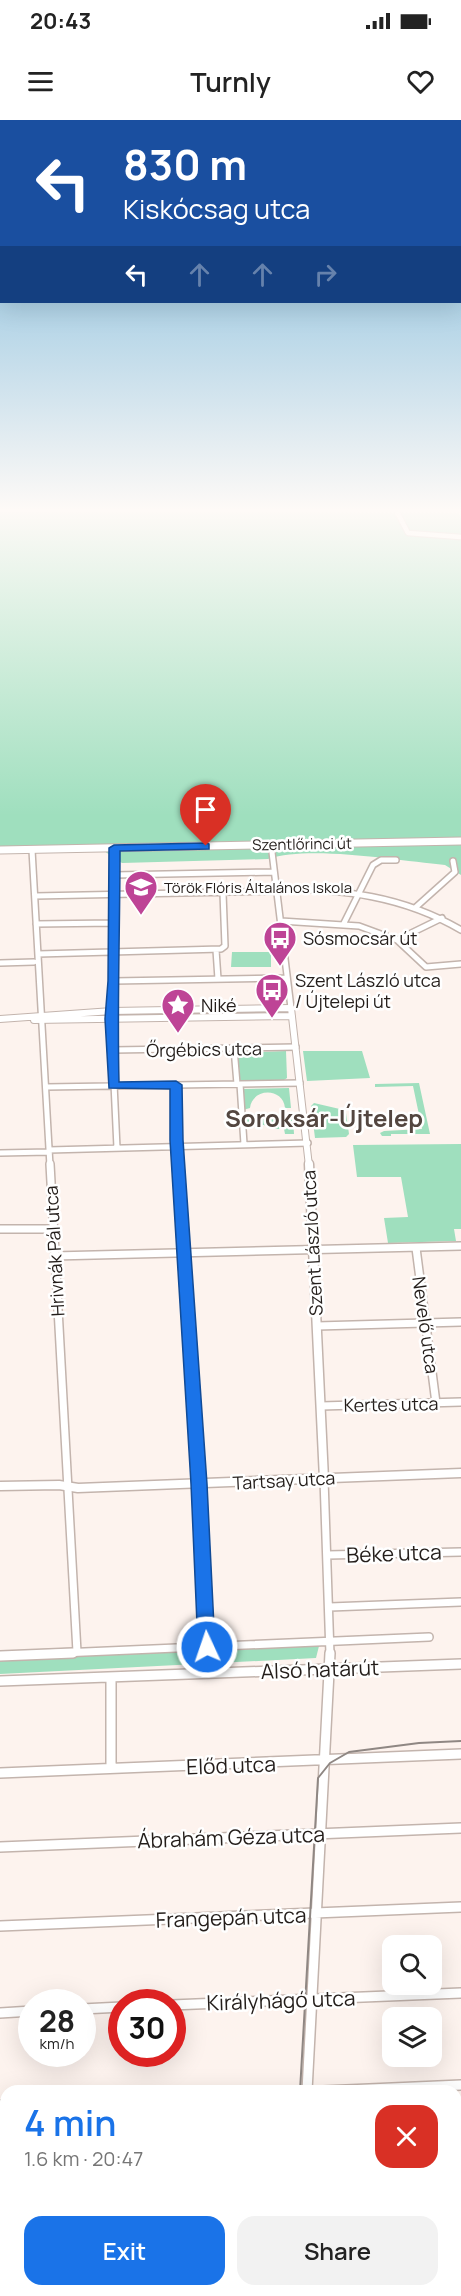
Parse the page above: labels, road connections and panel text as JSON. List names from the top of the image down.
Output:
{
  "streets": {
    "main road": ["Szentlőrinci út"],
    "street": [
      "Őrgébics utca",
      "Szent László utca",
      "Hrivnák Pál utca",
      "Nevelő utca",
      "Kertes utca",
      "Tartsay utca",
      "Béke utca",
      "Alsó határút",
      "Előd utca",
      "Ábrahám Géza utca",
      "Frangepán utca",
      "Királyhágó utca"
    ]
  },
  "crossings": [
    ["Szentlőrinci út", "Szent László utca"],
    ["Szentlőrinci út", "Hrivnák Pál utca"],
    ["Őrgébics utca", "Szent László utca"],
    ["Szent László utca", "Kertes utca"],
    ["Szent László utca", "Tartsay utca"],
    ["Szent László utca", "Béke utca"],
    ["Szent László utca", "Alsó határút"],
    ["Szent László utca", "Előd utca"],
    ["Szent László utca", "Ábrahám Géza utca"],
    ["Szent László utca", "Frangepán utca"],
    ["Szent László utca", "Királyhágó utca"],
    ["Hrivnák Pál utca", "Tartsay utca"],
    ["Hrivnák Pál utca", "Alsó határút"],
    ["Nevelő utca", "Kertes utca"]
  ],
  "districts": ["Soroksár-Újtelep"],
  "places": {
    "school or university": ["Török Flóris Általános Iskola"],
    "bus stop": ["Sósmocsár út", "Szent László utca / Újtelepi út"],
    "place": ["Niké"]
  },
  "page": {
    "status": "20:43",
    "header": "Turnly",
    "turn": ["830 m", "Kiskócsag utca"],
    "speed": "28 km/h",
    "limit": "30",
    "heading": ["4 min", "1.6 km · 20:47"],
    "buttons": ["Exit", "Share"]
  }
}
